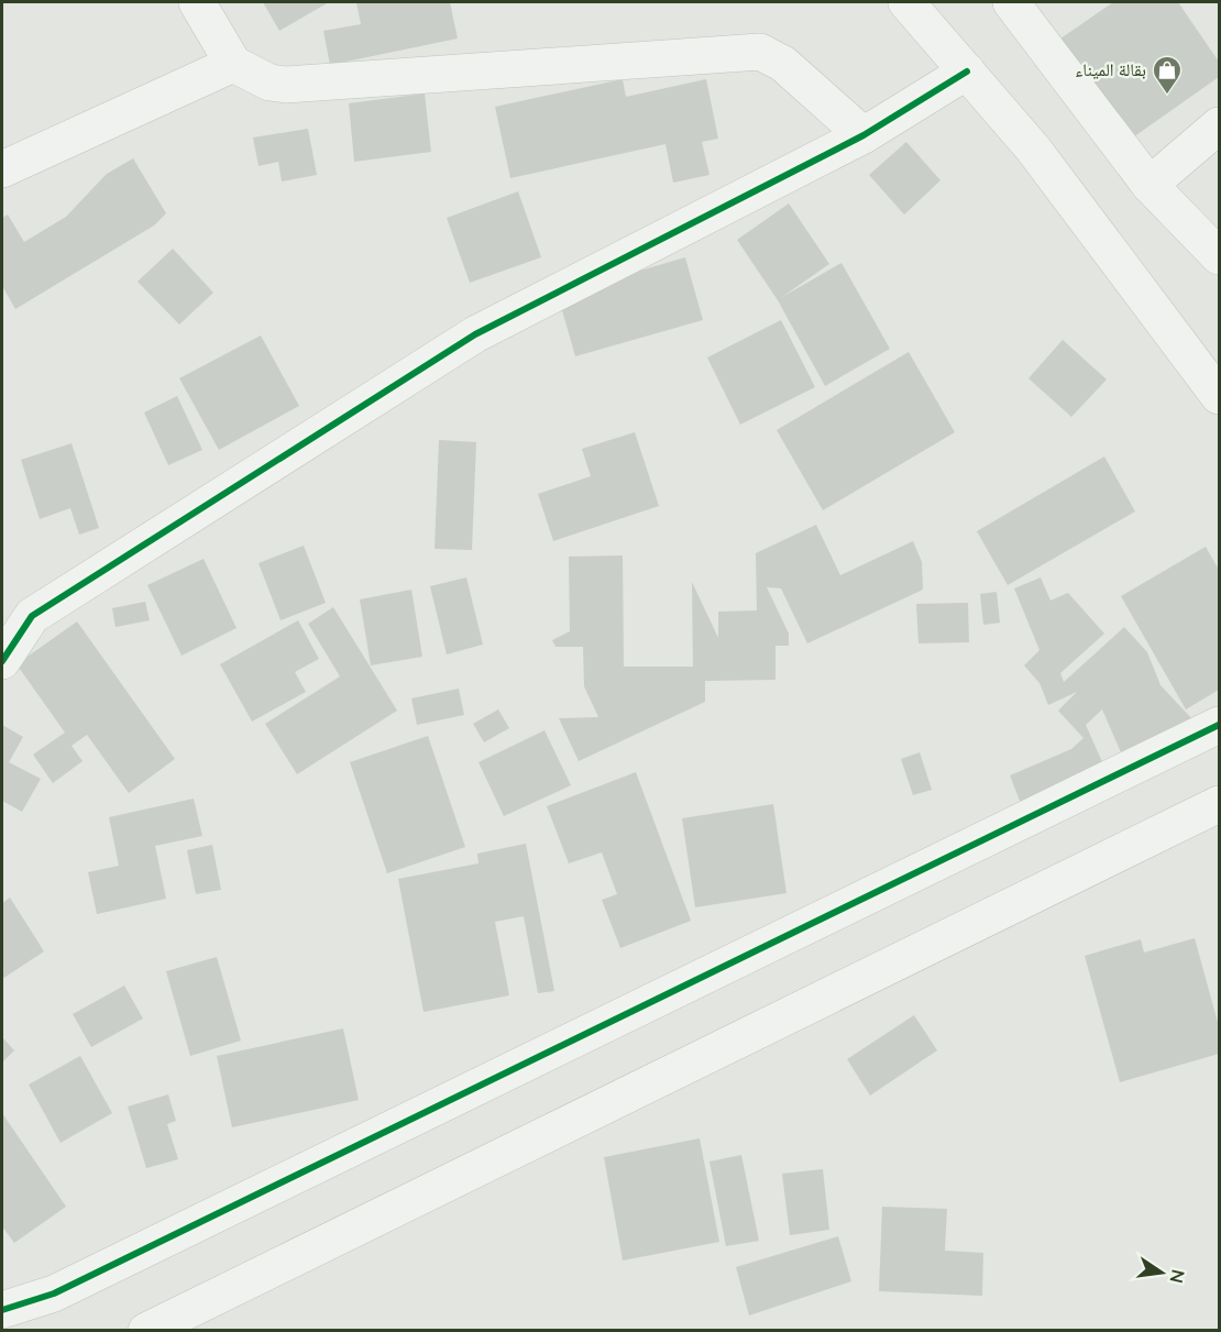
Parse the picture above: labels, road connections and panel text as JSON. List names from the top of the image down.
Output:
{
  "places": {
    "shop": ["بقالة الميناء"]
  },
  "north": "right"
}
